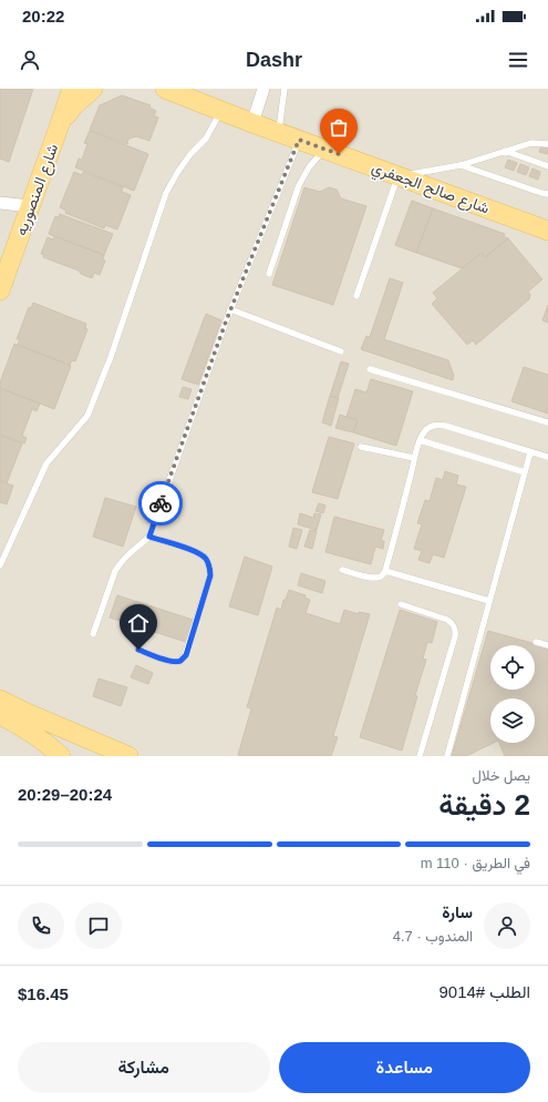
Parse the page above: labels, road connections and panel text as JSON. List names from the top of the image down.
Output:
{
  "streets": {
    "main road": ["شارع صالح الجعفري", "شارع المنصوريه"]
  },
  "page": {
    "status": "20:22",
    "header": "Dashr",
    "heading": ["2 دقيقة", "يصل خلال", "20:24–20:29"],
    "panel": [
      "سارة",
      "المندوب · 4.7",
      "الطلب #9014",
      "$16.45"
    ],
    "bar": "في الطريق · 110 m",
    "buttons": ["مساعدة", "مشاركة"]
  }
}
